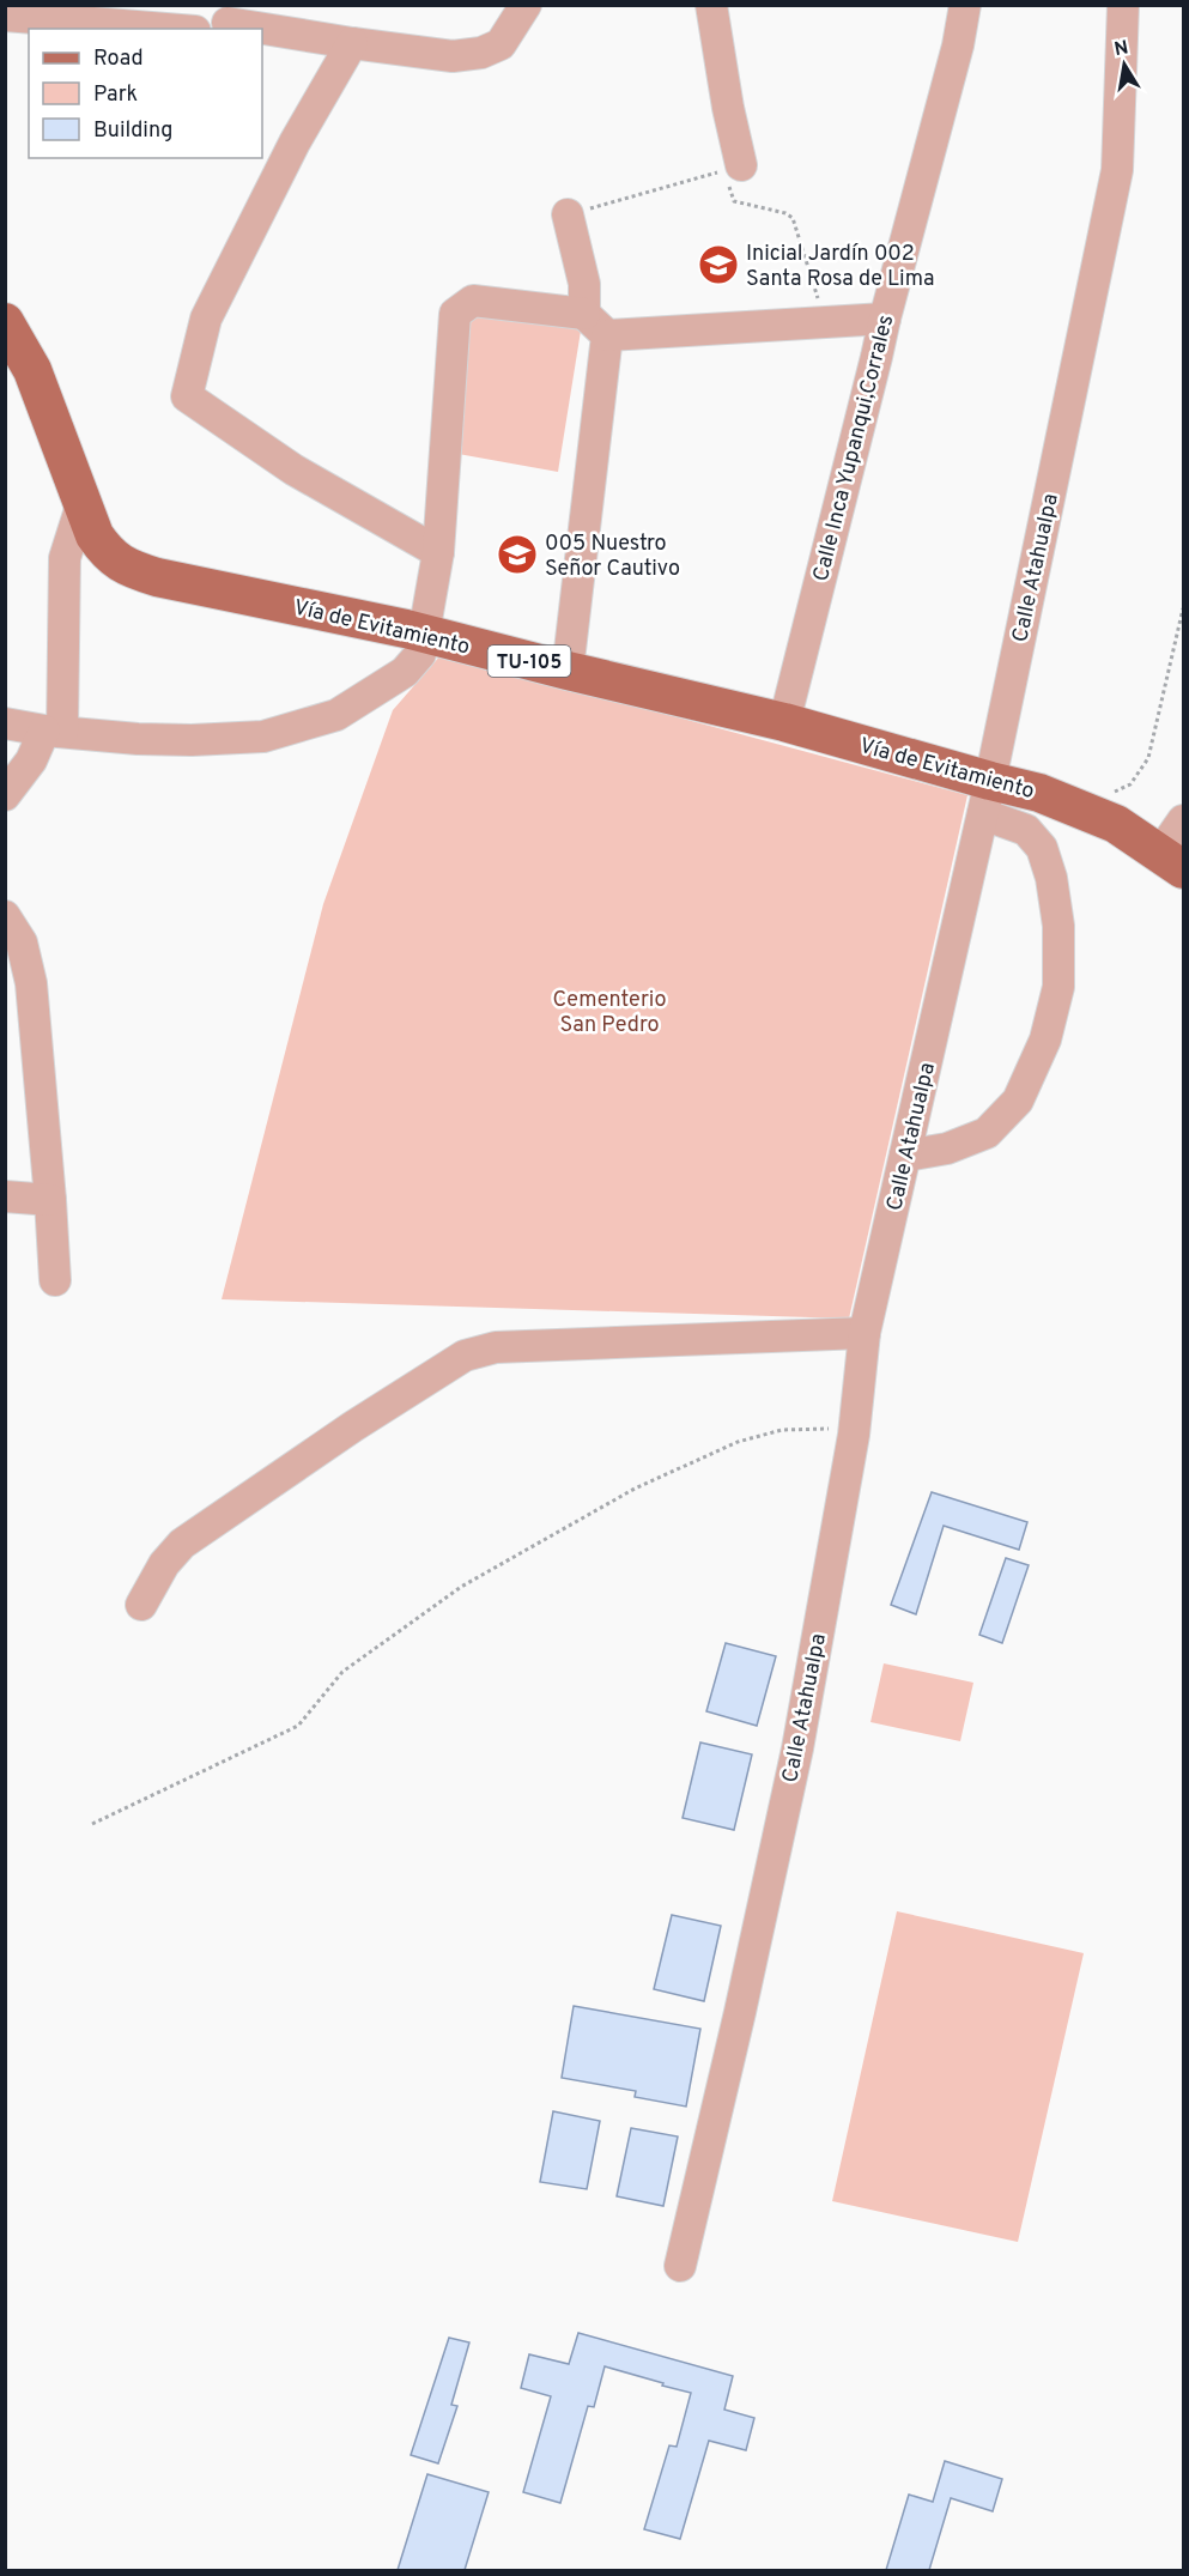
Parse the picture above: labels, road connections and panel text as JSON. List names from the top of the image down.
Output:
{
  "streets": {
    "main road": ["Vía de Evitamiento", "TU-105"],
    "street": ["Calle Inca Yupanqui,Corrales", "Calle Atahualpa"]
  },
  "crossings": [
    ["Calle Inca Yupanqui,Corrales", "Vía de Evitamiento"],
    ["Calle Atahualpa", "Vía de Evitamiento"]
  ],
  "parks": ["Cementerio San Pedro"],
  "places": {
    "school or university": ["Inicial Jardín 002 Santa Rosa de Lima", "005 Nuestro Señor Cautivo"]
  },
  "legend": ["Road", "Park", "Building"],
  "north": "top"
}
